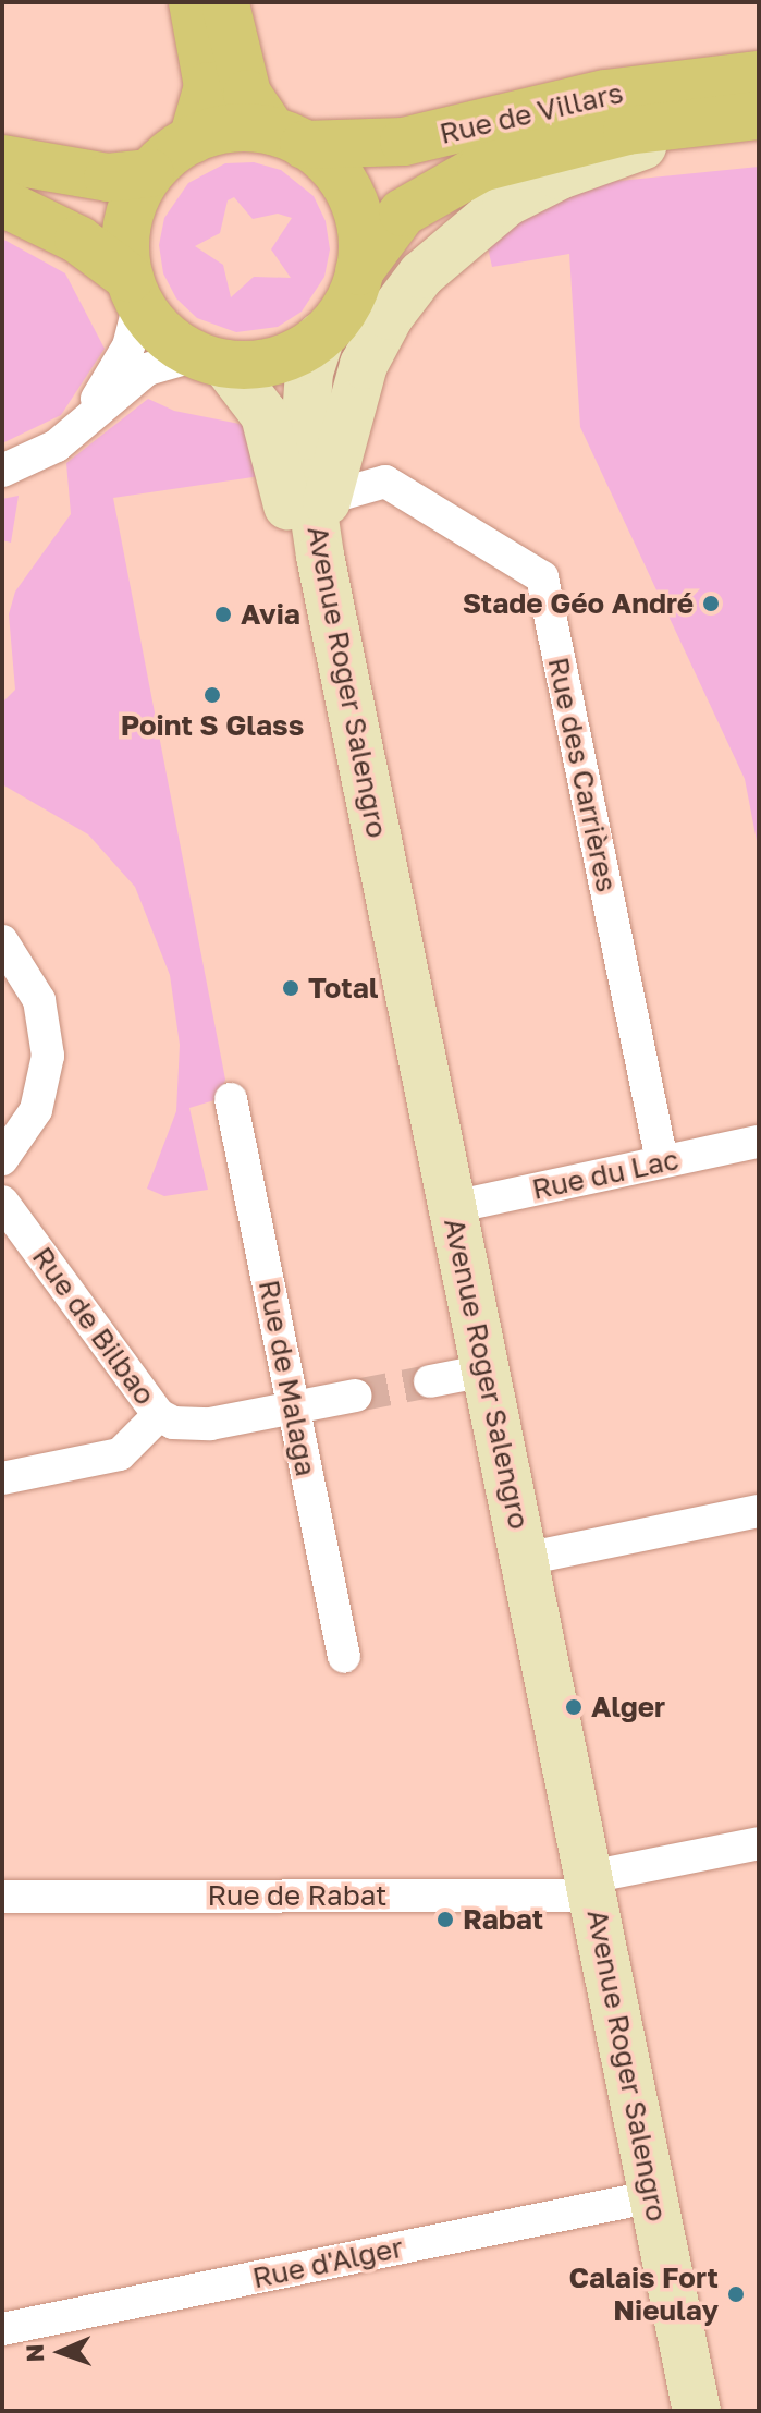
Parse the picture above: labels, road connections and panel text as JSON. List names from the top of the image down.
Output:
{
  "streets": {
    "main road": ["Rue de Villars", "Avenue Roger Salengro"],
    "street": [
      "Rue des Carrières",
      "Rue du Lac",
      "Rue de Bilbao",
      "Rue de Malaga",
      "Rue de Rabat",
      "Rue d'Alger"
    ]
  },
  "crossings": [
    ["Rue de Villars", "Avenue Roger Salengro"],
    ["Avenue Roger Salengro", "Rue du Lac"],
    ["Avenue Roger Salengro", "Rue de Rabat"],
    ["Avenue Roger Salengro", "Rue d'Alger"],
    ["Rue des Carrières", "Rue du Lac"],
    ["Rue de Bilbao", "Rue de Malaga"]
  ],
  "places": [
    "Stade Géo André",
    "Avia",
    "Point S Glass",
    "Total",
    "Alger",
    "Rabat",
    "Calais Fort Nieulay"
  ],
  "north": "left"
}
